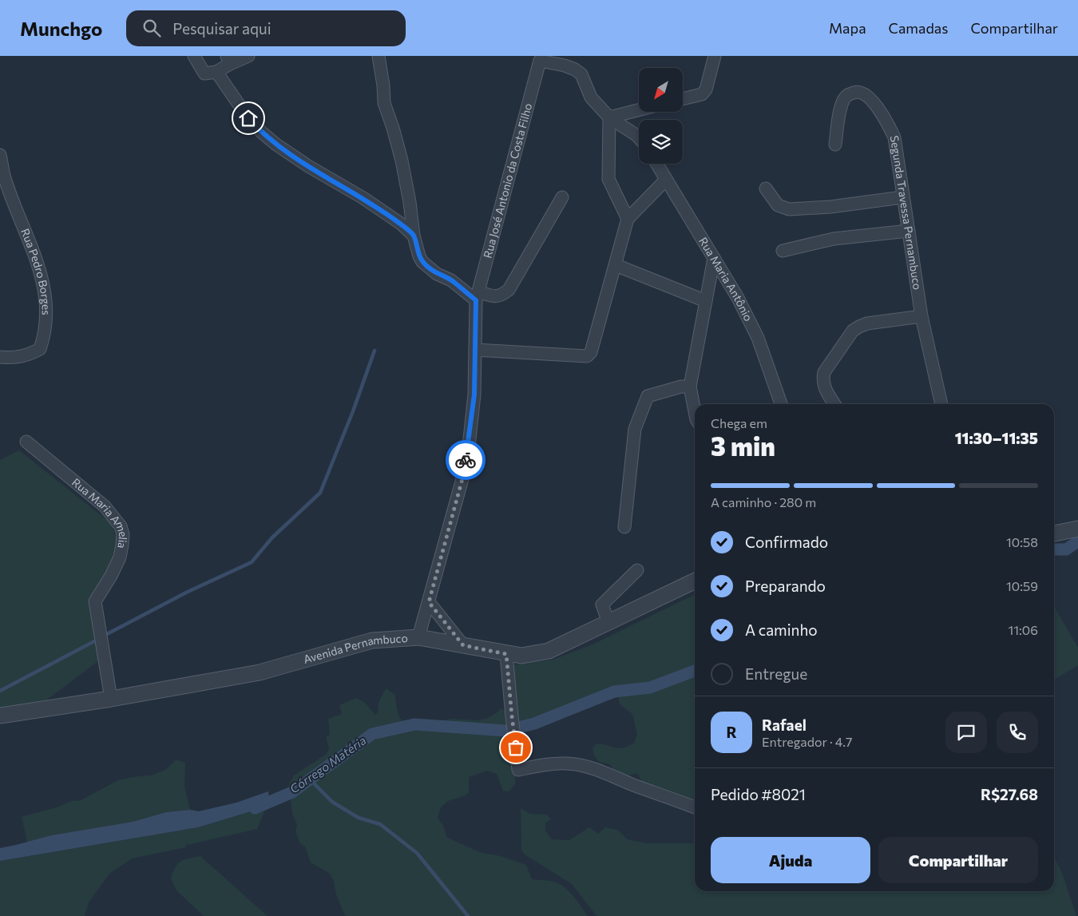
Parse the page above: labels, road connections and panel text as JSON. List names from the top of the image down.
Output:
{
  "streets": {
    "street": [
      "Rua José Antonio da Costa Filho",
      "Segunda Travessa Pernambuco",
      "Rua Pedro Borges",
      "Rua Maria Antônio",
      "Rua Maria Amelia",
      "Avenida Pernambuco"
    ]
  },
  "crossings": [
    ["Rua José Antonio da Costa Filho", "Avenida Pernambuco"],
    ["Rua Maria Amelia", "Avenida Pernambuco"]
  ],
  "water": ["Córrego Matéria"],
  "north": "bottom left",
  "page": {
    "header": "Munchgo",
    "search": "Pesquisar aqui",
    "nav": ["Mapa", "Camadas", "Compartilhar"],
    "heading": ["3 min", "Chega em", "11:30–11:35"],
    "panel": [
      "Rafael",
      "Entregador · 4.7",
      "Pedido #8021",
      "R$27.68"
    ],
    "bar": "A caminho · 280 m",
    "list": [
      ["Confirmado", "10:58"],
      ["Preparando", "10:59"],
      ["A caminho", "11:06"],
      "Entregue"
    ],
    "round": "R",
    "buttons": ["Ajuda", "Compartilhar"]
  }
}
